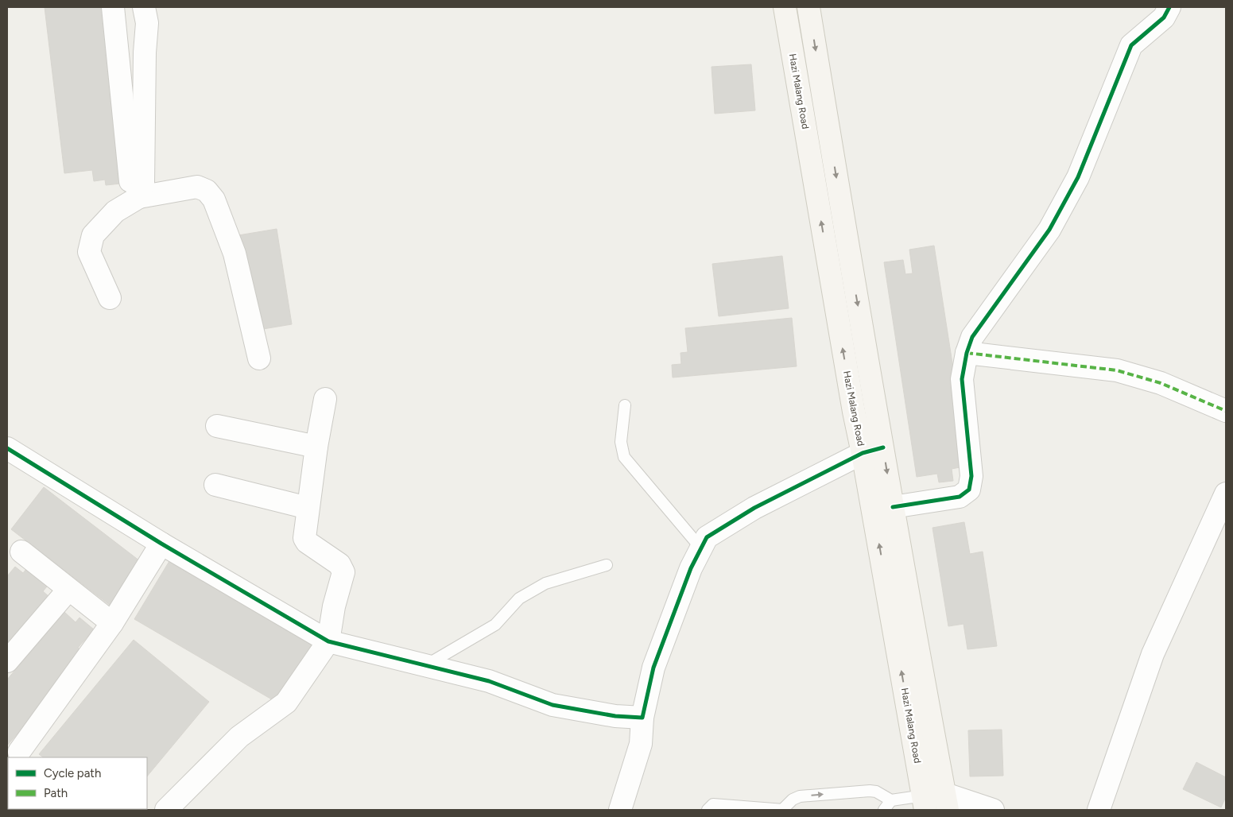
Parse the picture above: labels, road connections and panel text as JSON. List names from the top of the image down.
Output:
{
  "streets": {
    "main road": ["Hazi Malang Road"]
  },
  "legend": ["Cycle path", "Path"]
}
